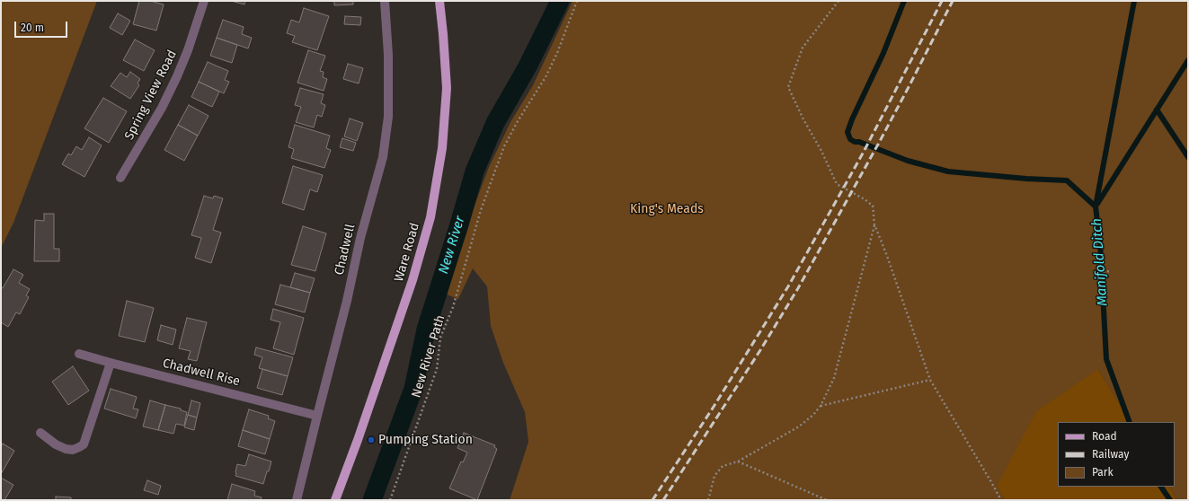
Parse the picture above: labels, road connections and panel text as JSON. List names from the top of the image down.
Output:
{
  "streets": {
    "main road": ["Ware Road"],
    "street": ["Spring View Road", "Chadwell", "Chadwell Rise"],
    "path": ["New River Path"]
  },
  "crossings": [
    ["Chadwell", "Chadwell Rise"]
  ],
  "water": ["New River", "Manifold Ditch"],
  "parks": ["King's Meads"],
  "places": ["Pumping Station"],
  "legend": ["Road", "Railway", "Park"],
  "scale_bar": "20 m"
}
